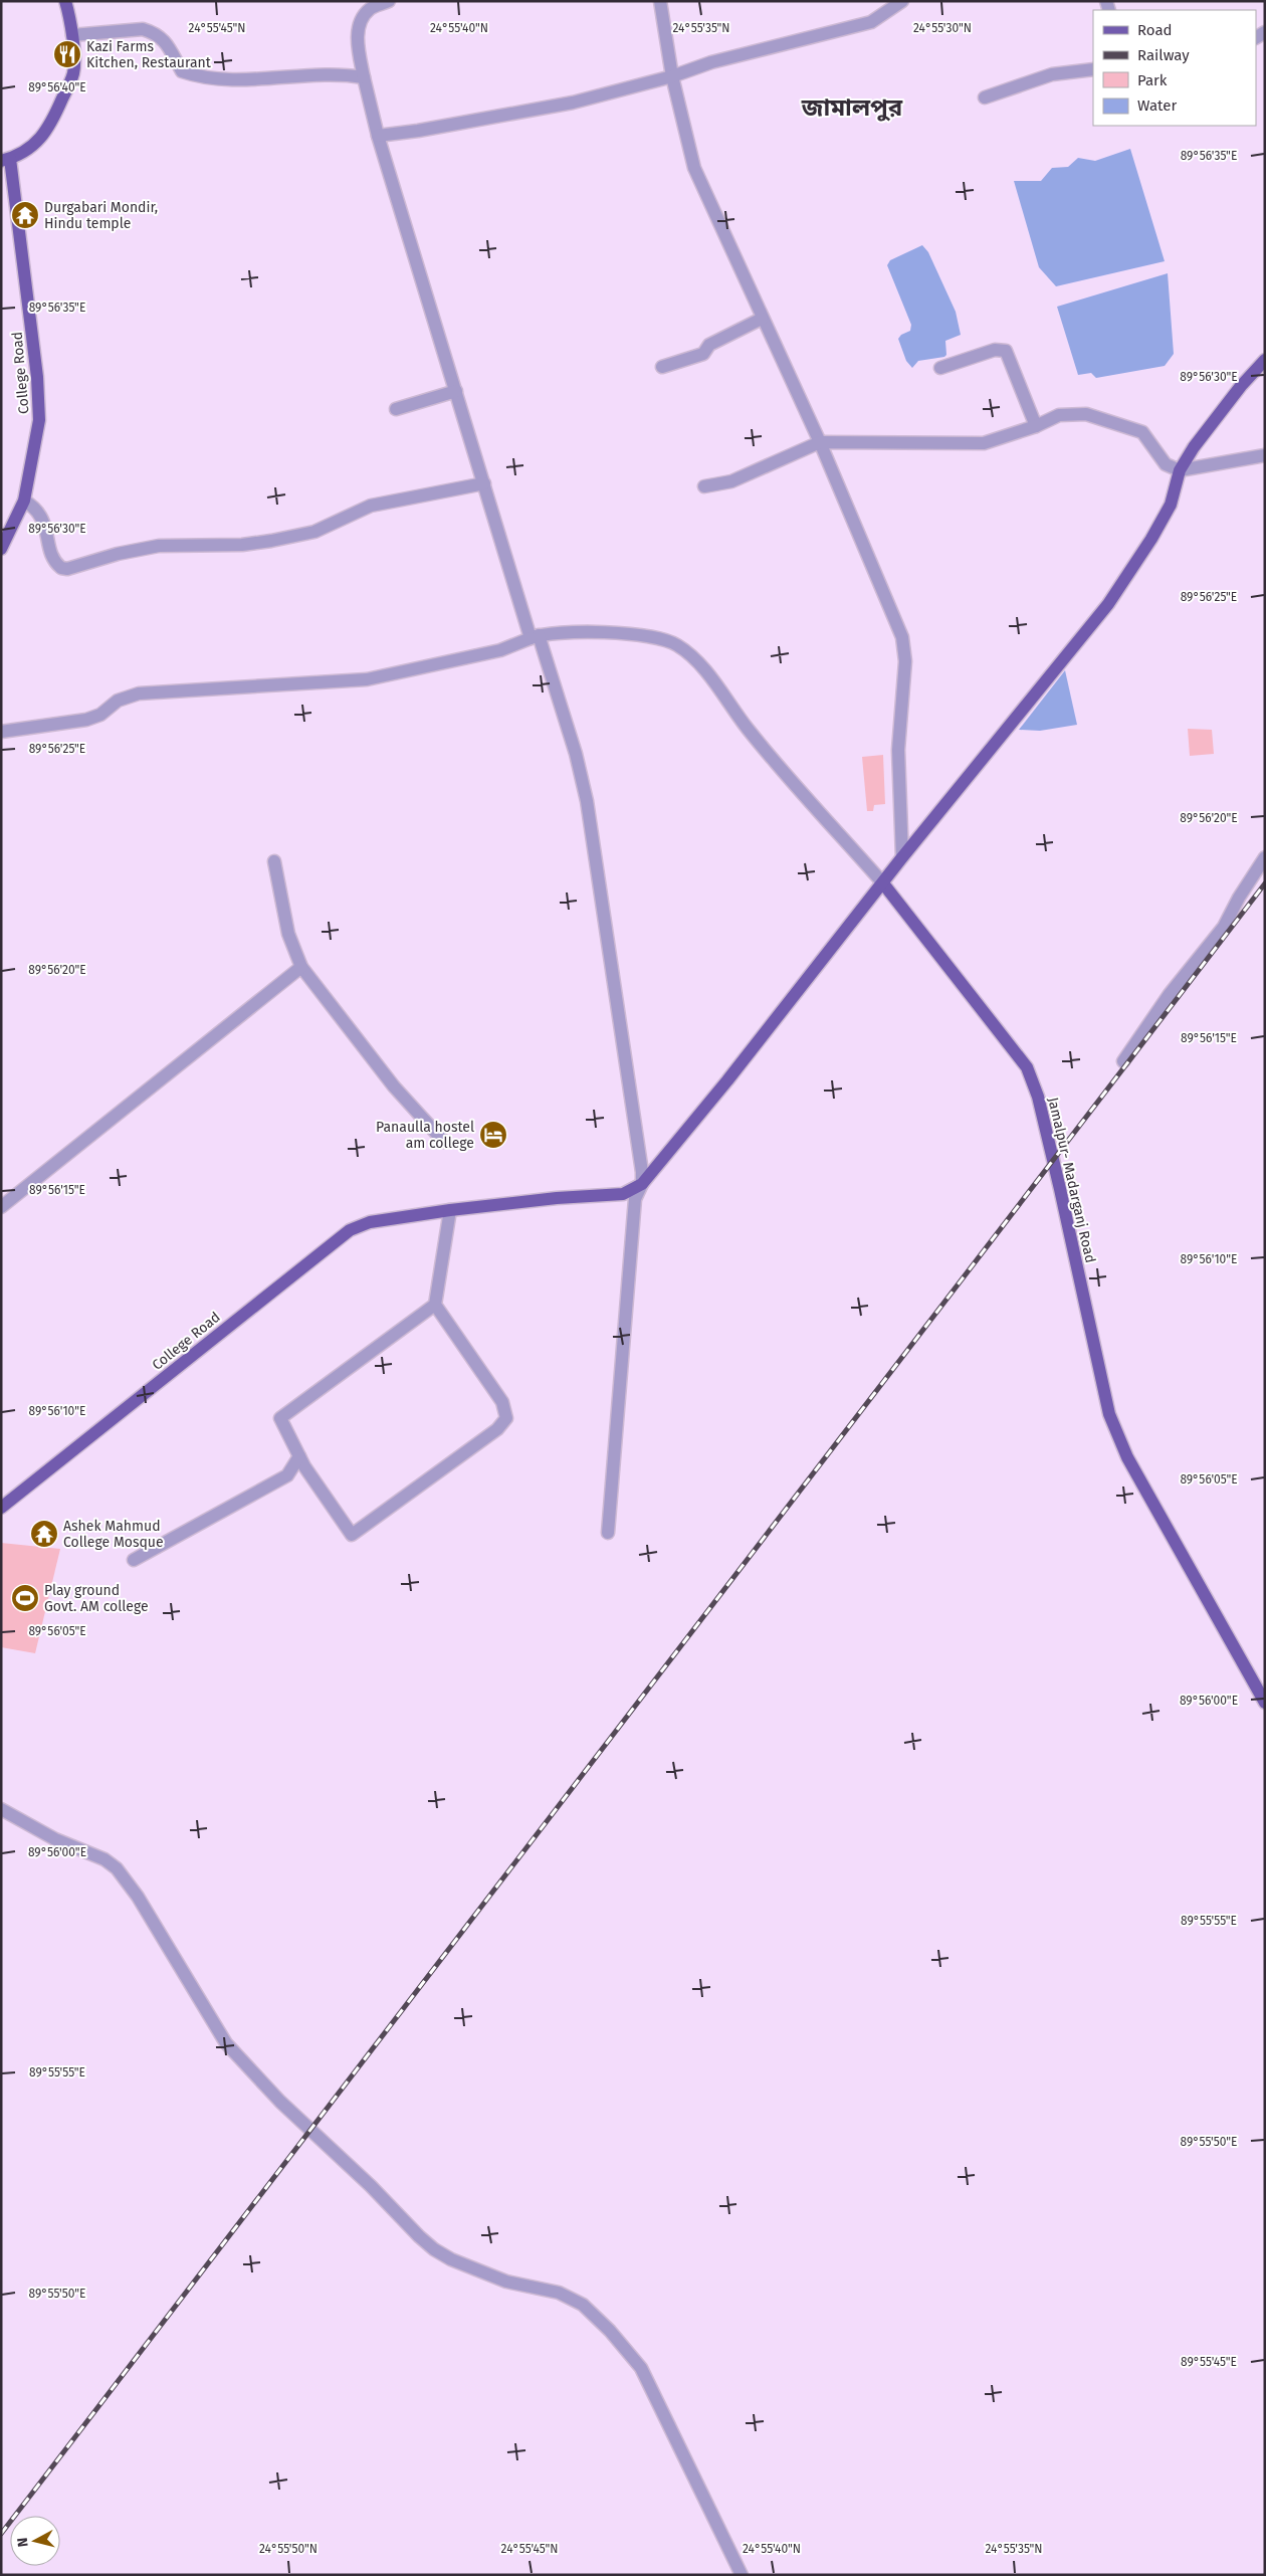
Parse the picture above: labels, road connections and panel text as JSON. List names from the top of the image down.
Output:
{
  "streets": {
    "main road": ["College Road", "Jamalpur- Madarganj Road"]
  },
  "districts": ["জামালপুর"],
  "places": {
    "restaurant": ["Kazi Farms Kitchen, Restaurant"],
    "temple": ["Durgabari Mondir, Hindu temple", "Ashek Mahmud College Mosque"],
    "hotel": ["Panaulla hostel am college"],
    "sports": ["Play ground Govt. AM college"]
  },
  "legend": [
    "Road",
    "Railway",
    "Park",
    "Water"
  ],
  "north": "left",
  "coordinates": [
    "24°55'45\"N",
    "24°55'40\"N",
    "24°55'35\"N",
    "24°55'30\"N",
    "89°56'40\"E",
    "89°56'35\"E",
    "89°56'30\"E",
    "89°56'25\"E",
    "89°56'20\"E",
    "89°56'15\"E",
    "89°56'10\"E",
    "89°56'05\"E",
    "89°56'00\"E",
    "89°55'55\"E",
    "89°55'50\"E",
    "89°55'45\"E",
    "24°55'50\"N"
  ]
}
